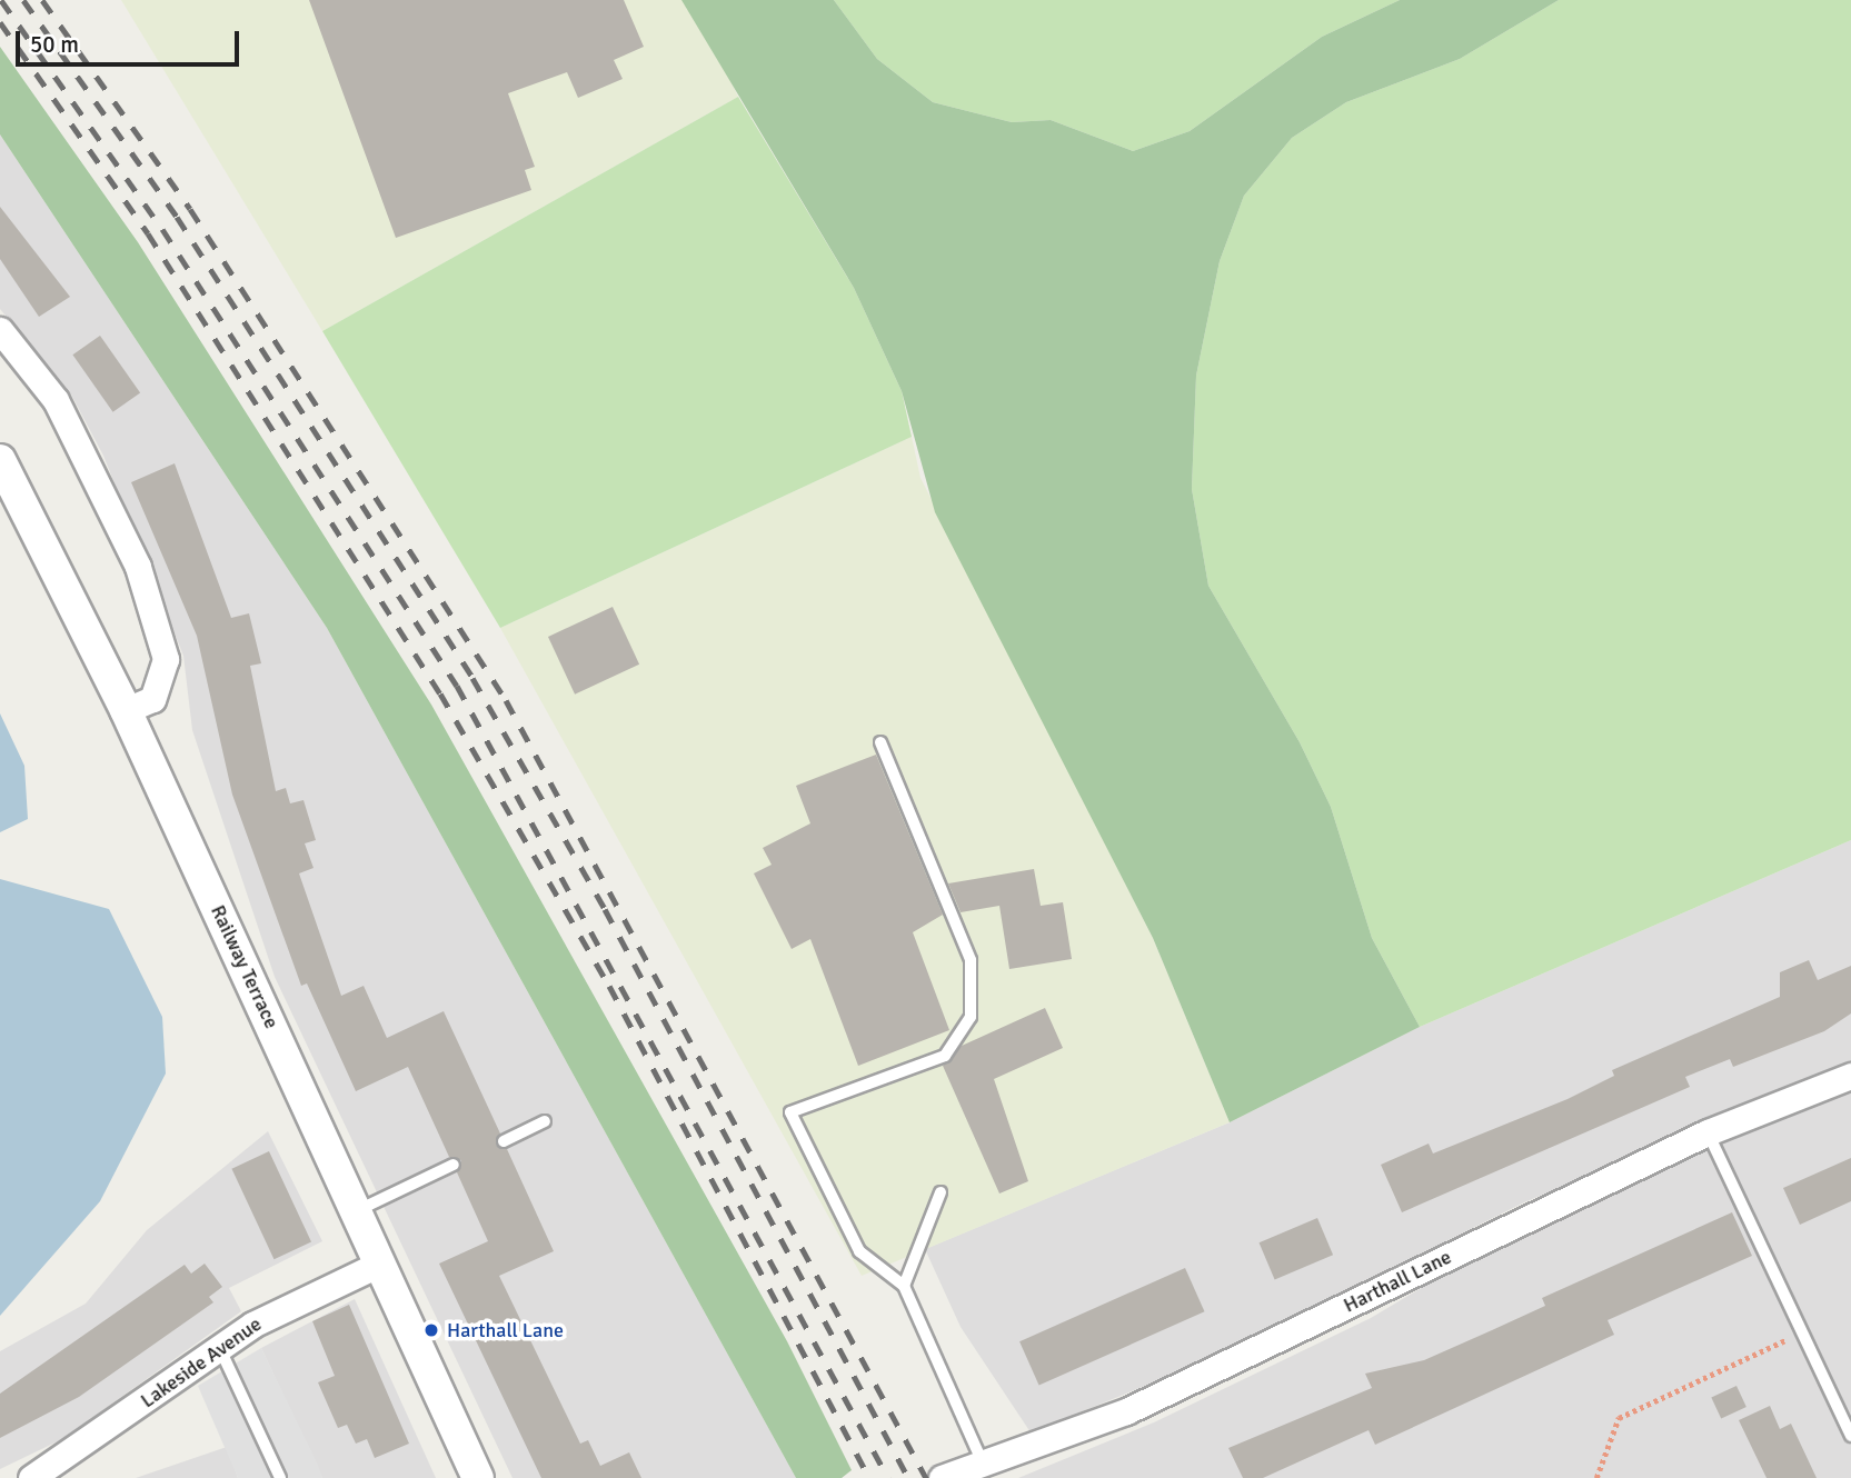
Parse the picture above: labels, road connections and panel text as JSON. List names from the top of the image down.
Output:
{
  "streets": {
    "street": ["Railway Terrace", "Harthall Lane", "Lakeside Avenue"]
  },
  "crossings": [
    ["Railway Terrace", "Lakeside Avenue"]
  ],
  "places": ["Harthall Lane"],
  "scale_bar": "50 m"
}
